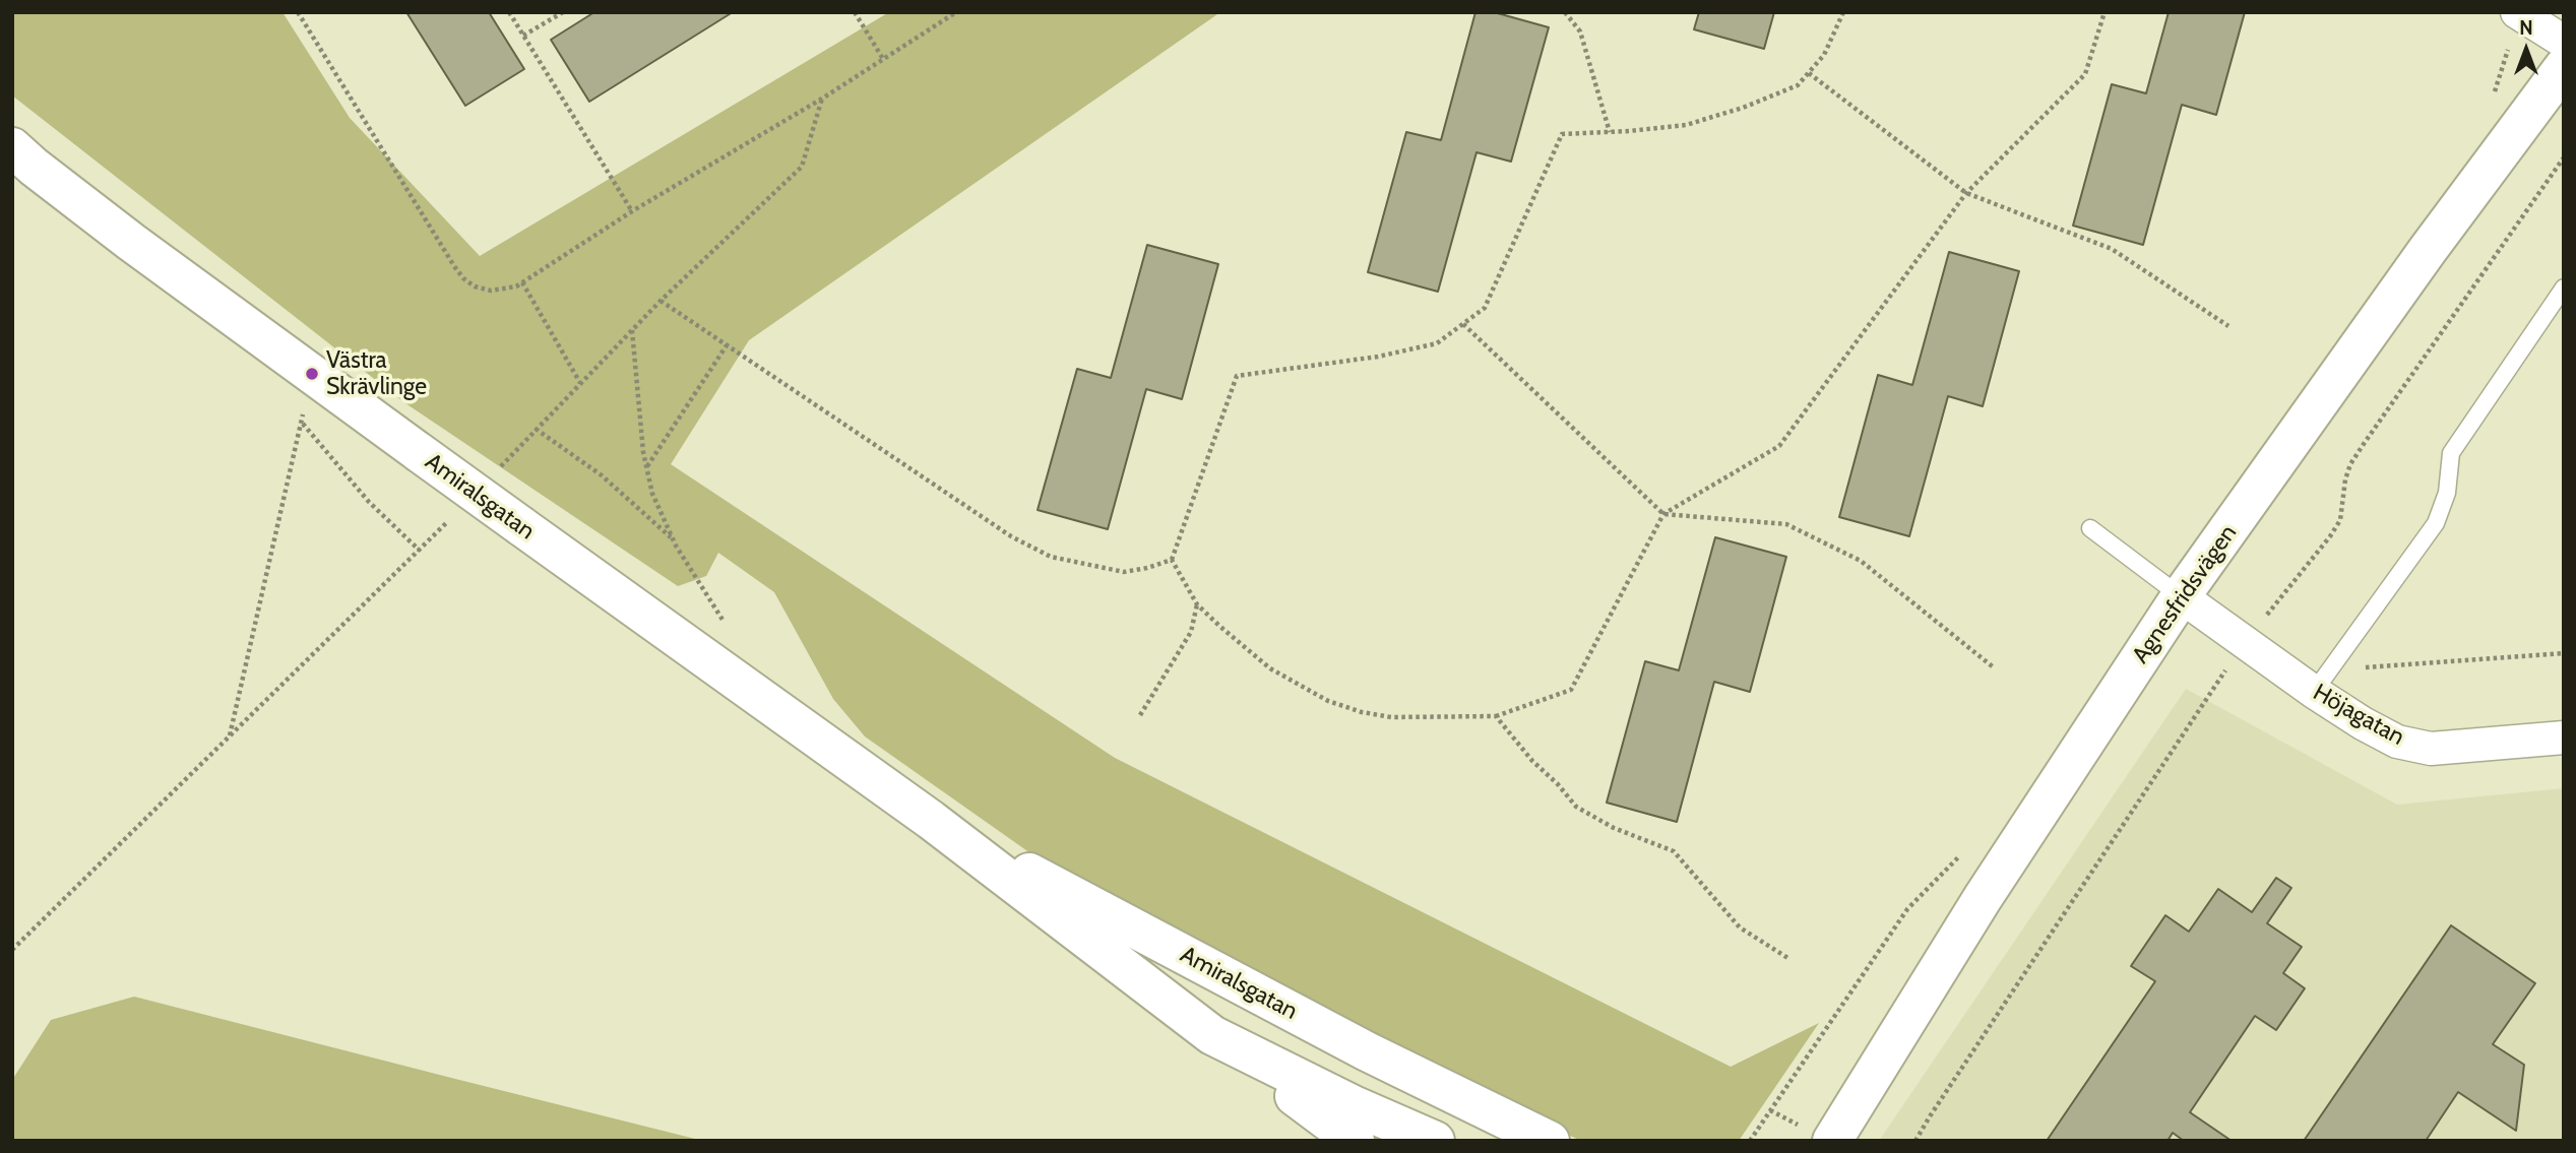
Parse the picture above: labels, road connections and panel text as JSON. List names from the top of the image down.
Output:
{
  "streets": {
    "main road": ["Amiralsgatan", "Agnesfridsvägen"],
    "street": ["Höjagatan"]
  },
  "crossings": [
    ["Agnesfridsvägen", "Höjagatan"]
  ],
  "places": ["Västra Skrävlinge"],
  "north": "top"
}
